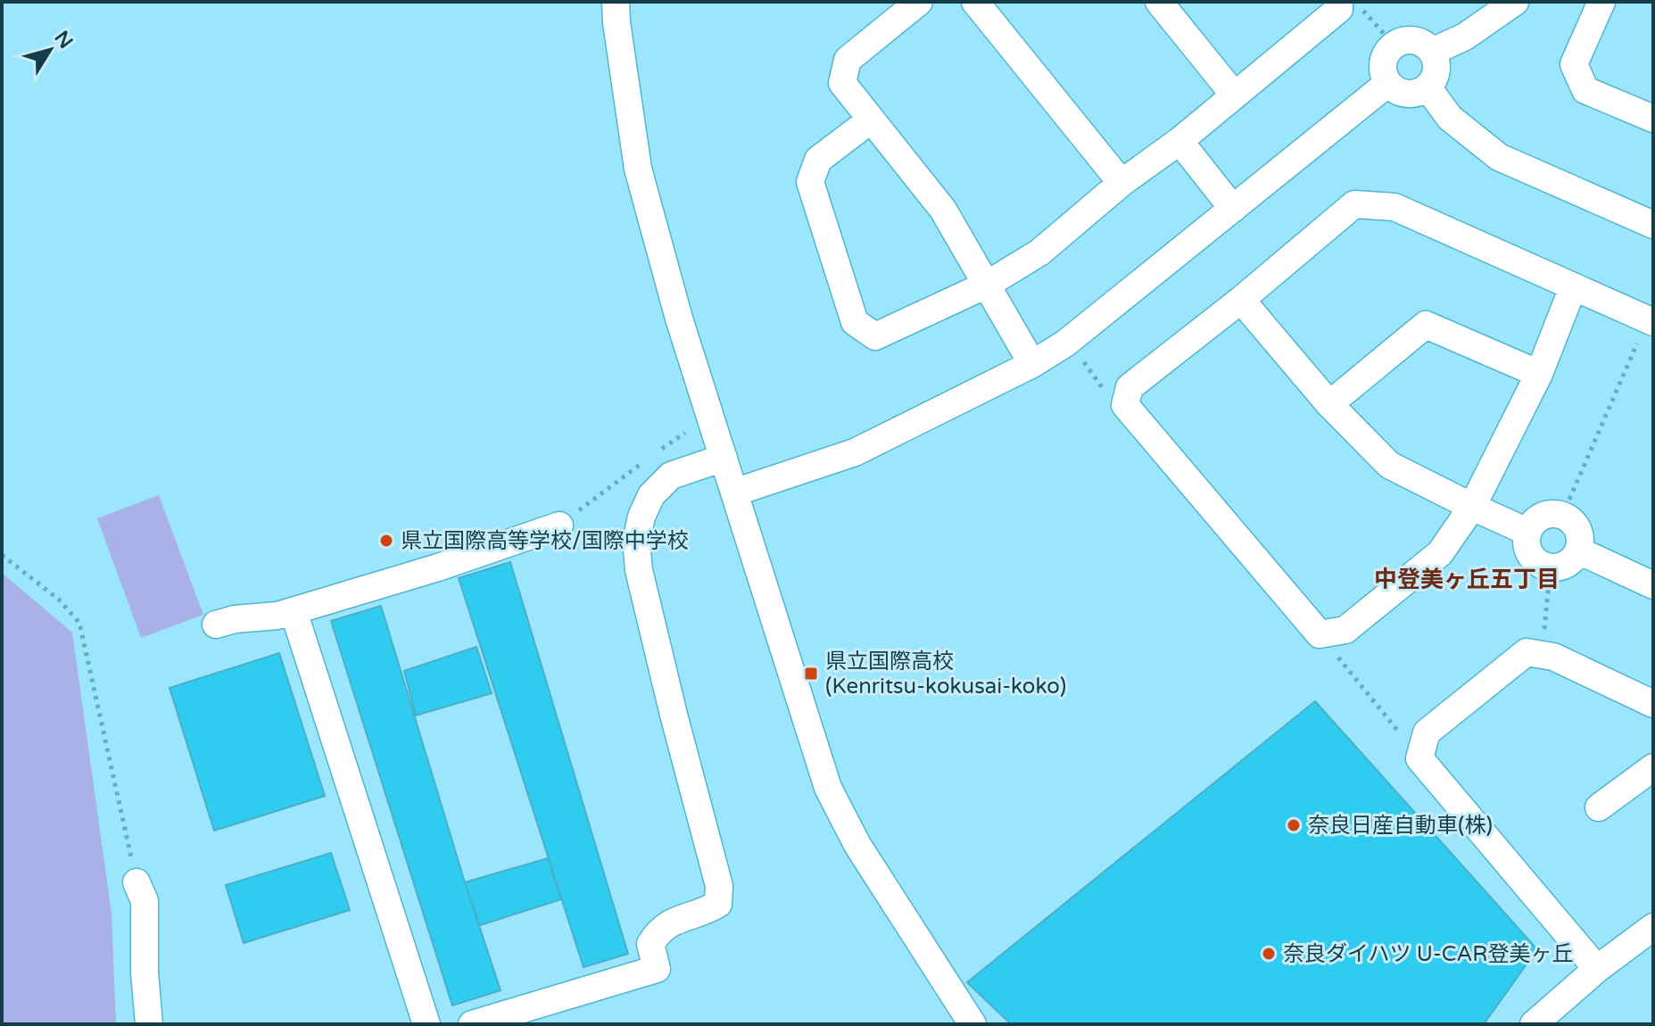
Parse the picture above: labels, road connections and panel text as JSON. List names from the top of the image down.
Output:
{
  "districts": ["中登美ヶ丘五丁目"],
  "places": {
    "other": ["県立国際高等学校/国際中学校", "奈良日産自動車(株)", "奈良ダイハツ U-CAR登美ヶ丘"],
    "transit": ["県立国際高校 (Kenritsu-kokusai-koko)"]
  },
  "north": "top right"
}
